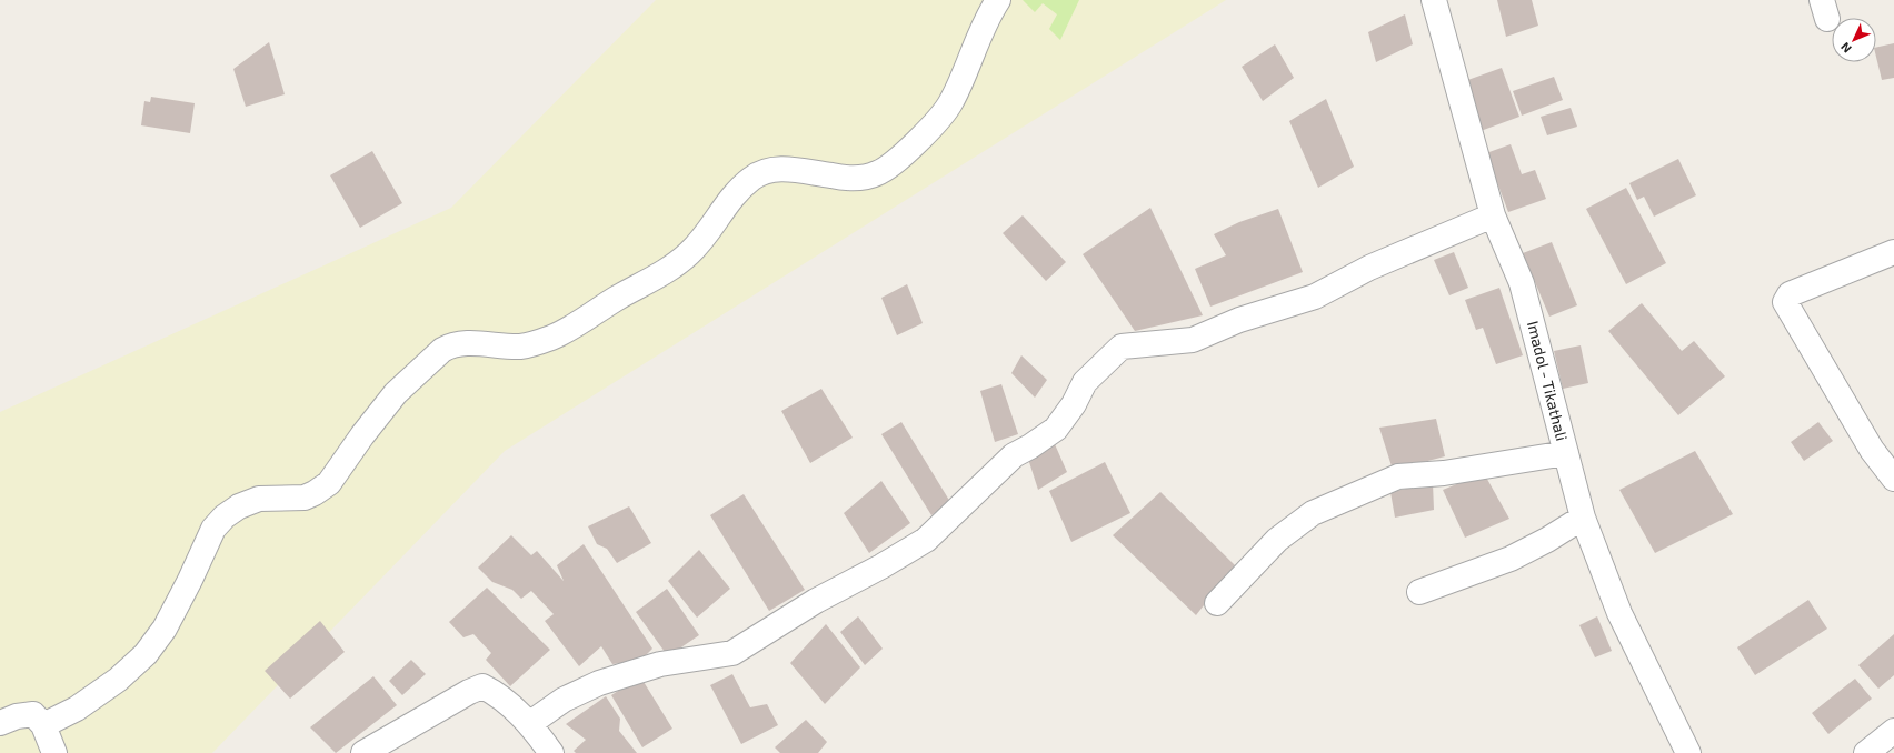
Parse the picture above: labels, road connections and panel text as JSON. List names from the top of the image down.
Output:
{
  "streets": {
    "street": ["Imadol - Tikathali"]
  },
  "north": "bottom left"
}
